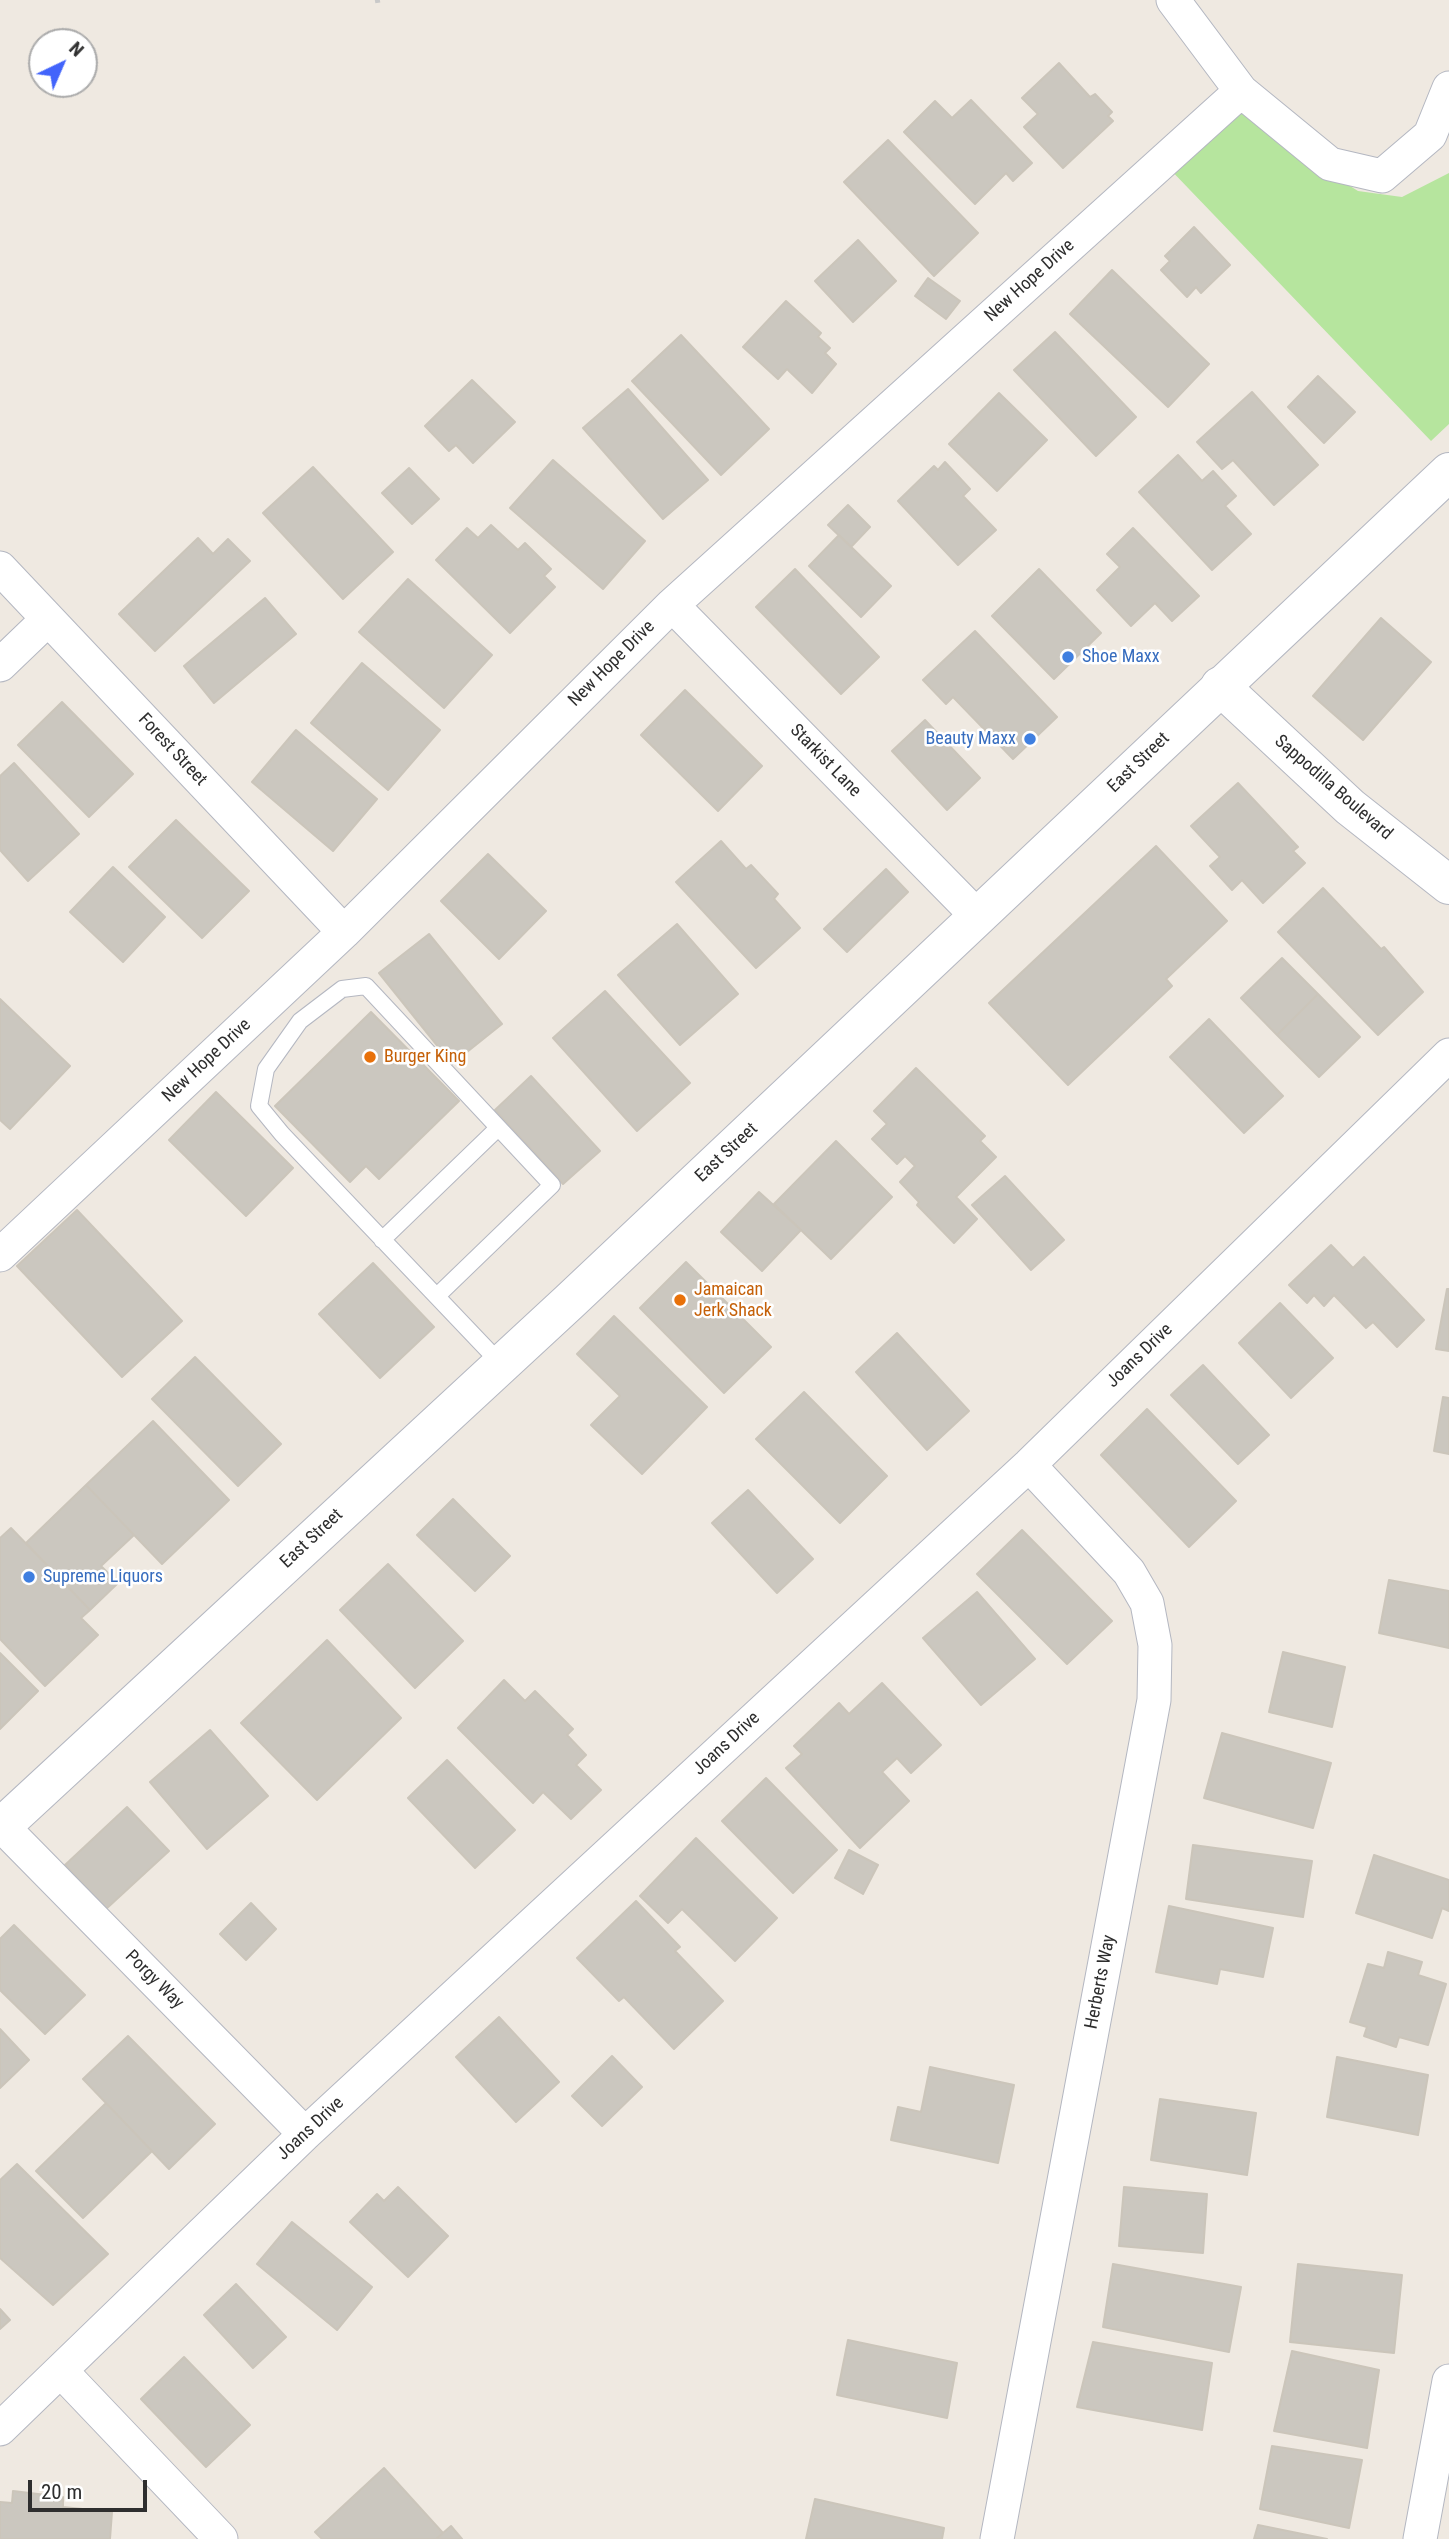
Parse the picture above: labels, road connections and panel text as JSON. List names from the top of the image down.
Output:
{
  "streets": {
    "main road": ["East Street", "Sappodilla Boulevard"],
    "street": [
      "New Hope Drive",
      "Forest Street",
      "Starkist Lane",
      "Joans Drive",
      "Porgy Way",
      "Herberts Way"
    ]
  },
  "crossings": [
    ["New Hope Drive", "Forest Street"],
    ["New Hope Drive", "Starkist Lane"],
    ["Starkist Lane", "East Street"],
    ["East Street", "Sappodilla Boulevard"],
    ["East Street", "Porgy Way"],
    ["Joans Drive", "Porgy Way"],
    ["Joans Drive", "Herberts Way"]
  ],
  "places": [
    "Shoe Maxx",
    "Beauty Maxx",
    "Burger King",
    "Jamaican Jerk Shack",
    "Supreme Liquors"
  ],
  "scale_bar": "20 m",
  "north": "top right"
}
